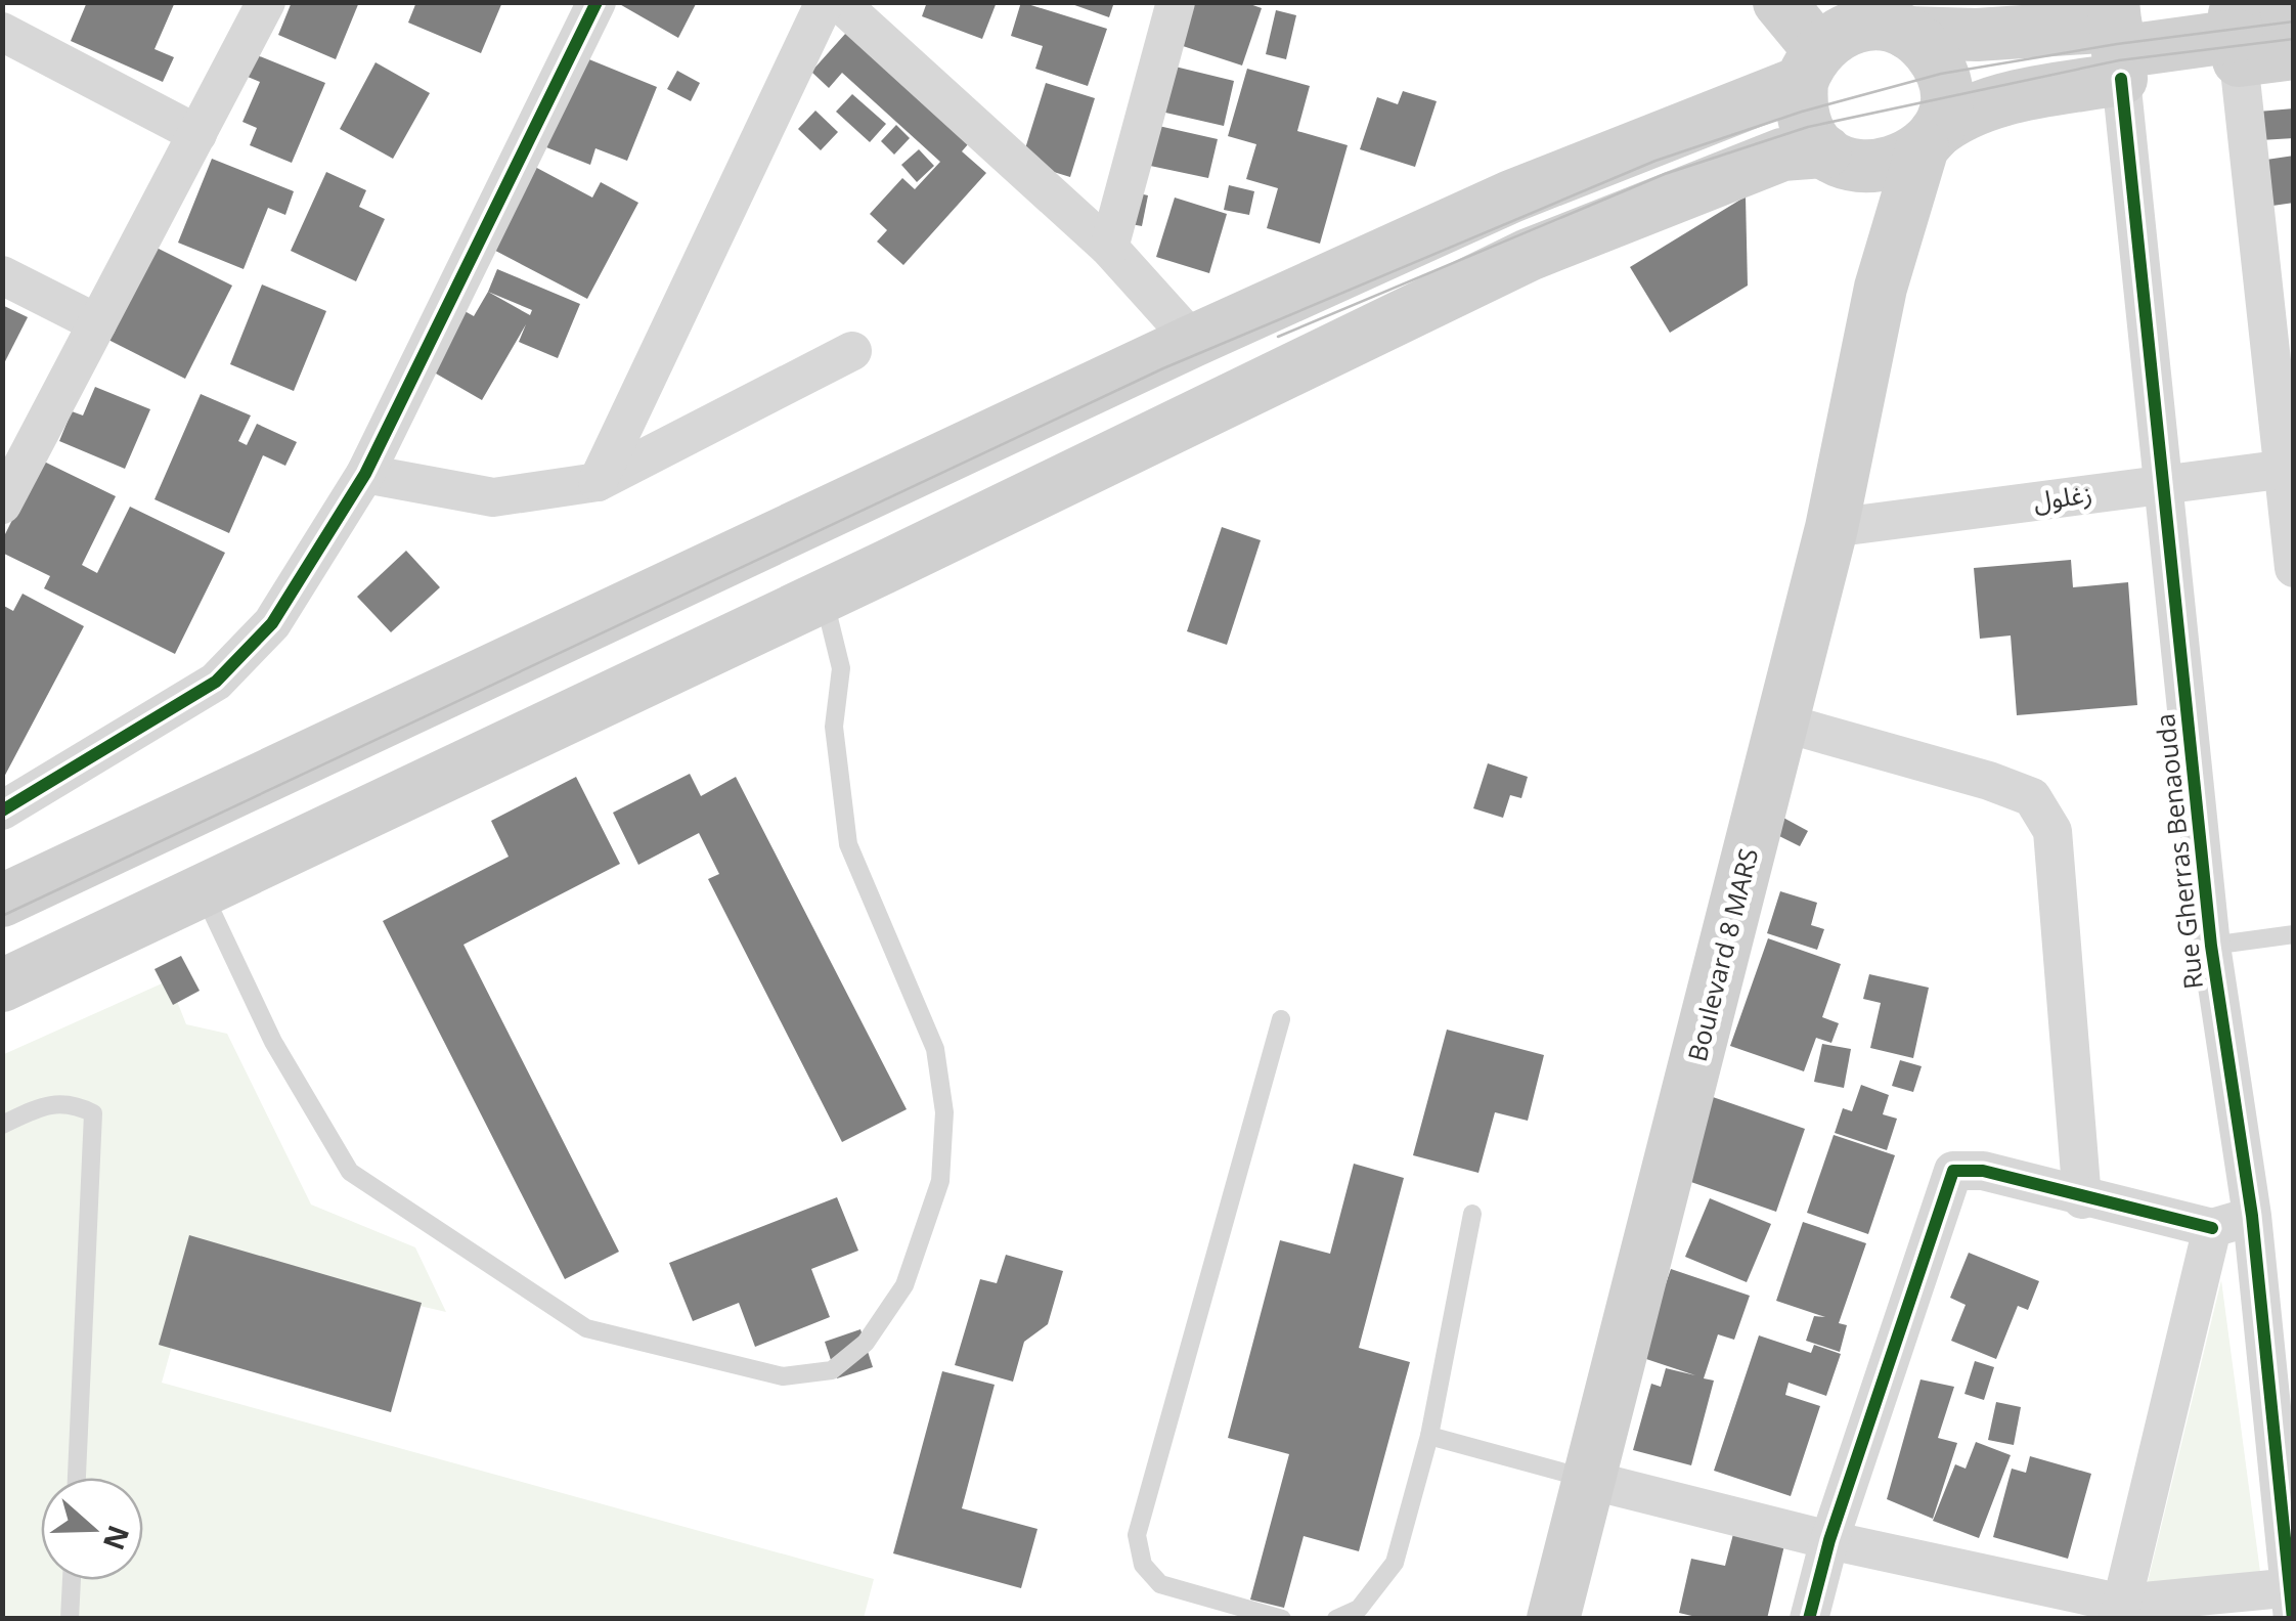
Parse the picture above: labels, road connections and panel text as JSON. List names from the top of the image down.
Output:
{
  "streets": {
    "main road": ["Boulevard 8 MARS"],
    "street": ["زغلول", "Rue Gherras Benaouda"]
  },
  "crossings": [
    ["زغلول", "Rue Gherras Benaouda"],
    ["زغلول", "Boulevard 8 MARS"]
  ],
  "north": "right"
}
